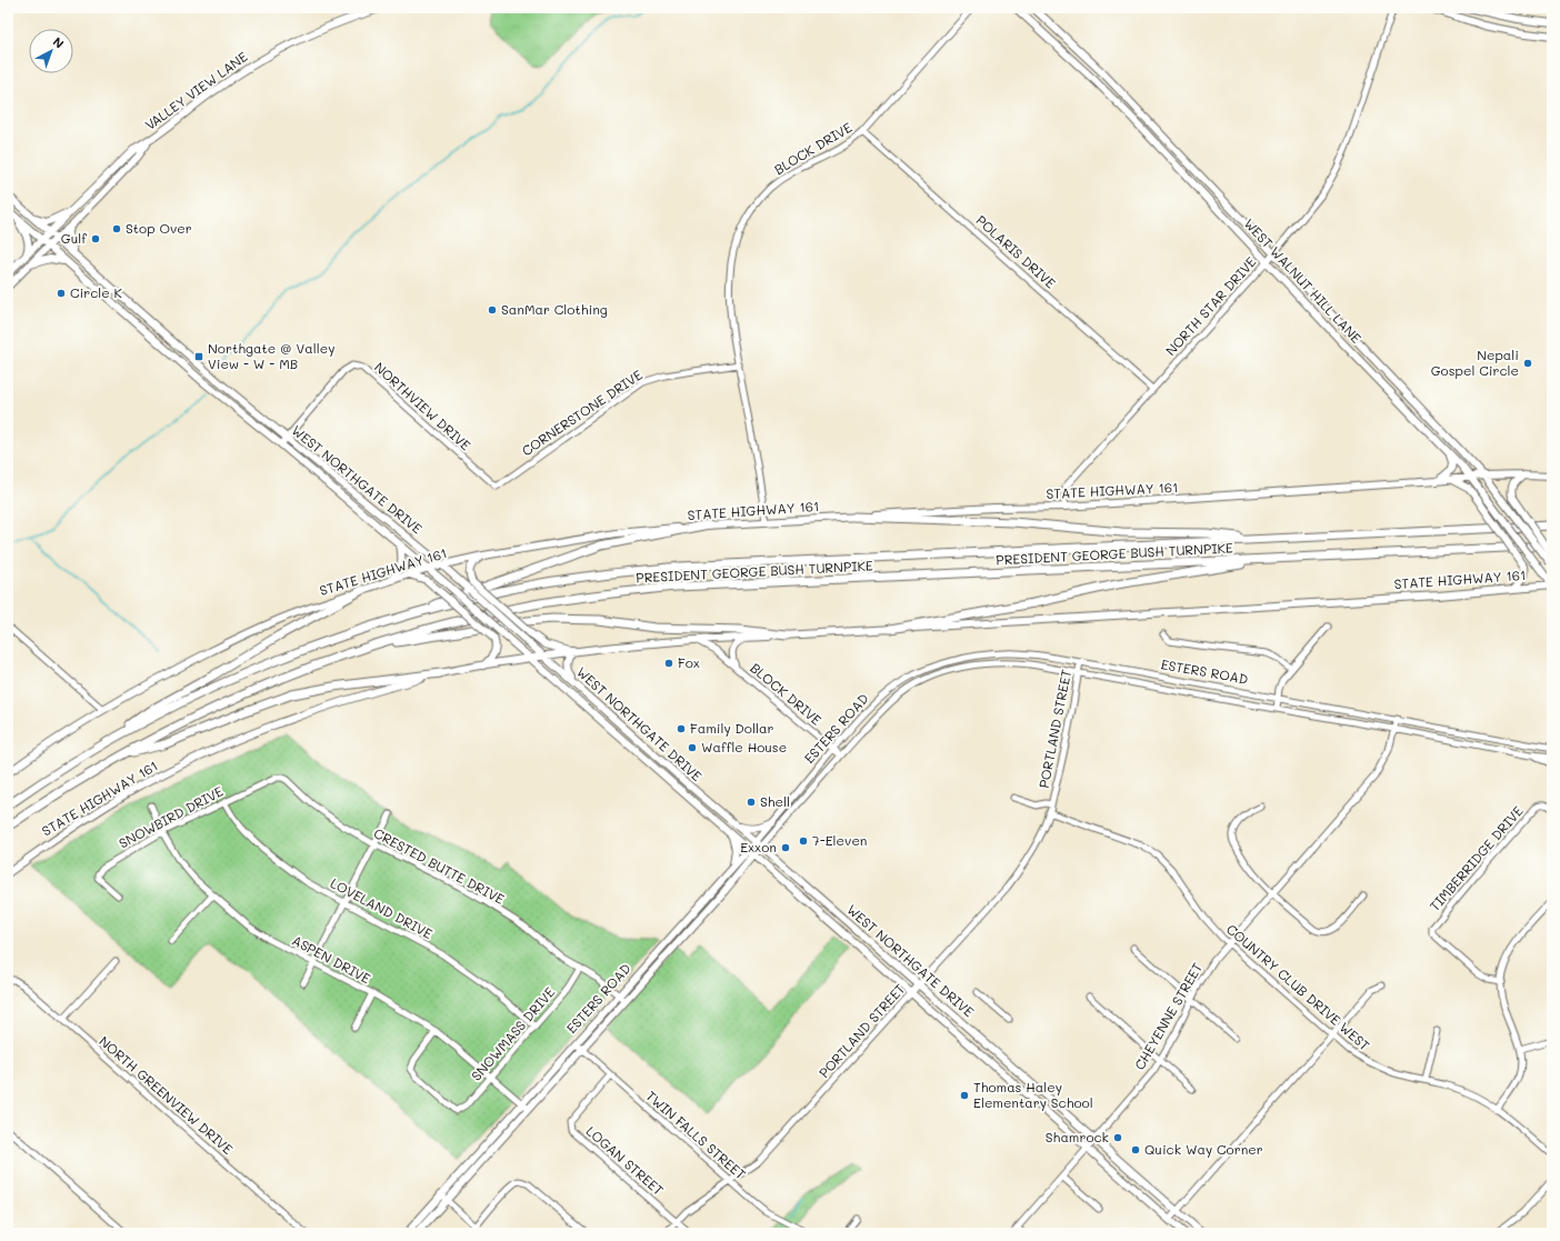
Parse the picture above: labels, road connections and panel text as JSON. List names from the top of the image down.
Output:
{
  "streets": {
    "highway": ["PRESIDENT GEORGE BUSH TURNPIKE"],
    "main road": [
      "VALLEY VIEW LANE",
      "WEST WALNUT HILL LANE",
      "WEST NORTHGATE DRIVE",
      "STATE HIGHWAY 161",
      "ESTERS ROAD"
    ],
    "street": [
      "BLOCK DRIVE",
      "POLARIS DRIVE",
      "NORTH STAR DRIVE",
      "NORTHVIEW DRIVE",
      "CORNERSTONE DRIVE",
      "PORTLAND STREET",
      "SNOWBIRD DRIVE",
      "TIMBERRIDGE DRIVE",
      "CRESTED BUTTE DRIVE",
      "LOVELAND DRIVE",
      "ASPEN DRIVE",
      "COUNTRY CLUB DRIVE WEST",
      "CHEYENNE STREET",
      "SNOWMASS DRIVE",
      "NORTH GREENVIEW DRIVE",
      "TWIN FALLS STREET",
      "LOGAN STREET"
    ]
  },
  "crossings": [
    ["VALLEY VIEW LANE", "WEST NORTHGATE DRIVE"],
    ["BLOCK DRIVE", "POLARIS DRIVE"],
    ["BLOCK DRIVE", "CORNERSTONE DRIVE"],
    ["BLOCK DRIVE", "STATE HIGHWAY 161"],
    ["BLOCK DRIVE", "ESTERS ROAD"],
    ["POLARIS DRIVE", "NORTH STAR DRIVE"],
    ["WEST WALNUT HILL LANE", "NORTH STAR DRIVE"],
    ["WEST WALNUT HILL LANE", "STATE HIGHWAY 161"],
    ["NORTH STAR DRIVE", "STATE HIGHWAY 161"],
    ["NORTHVIEW DRIVE", "CORNERSTONE DRIVE"],
    ["NORTHVIEW DRIVE", "WEST NORTHGATE DRIVE"],
    ["WEST NORTHGATE DRIVE", "STATE HIGHWAY 161"],
    ["WEST NORTHGATE DRIVE", "ESTERS ROAD"],
    ["WEST NORTHGATE DRIVE", "PORTLAND STREET"],
    ["WEST NORTHGATE DRIVE", "CHEYENNE STREET"],
    ["ESTERS ROAD", "PORTLAND STREET"],
    ["ESTERS ROAD", "CRESTED BUTTE DRIVE"],
    ["ESTERS ROAD", "ASPEN DRIVE"],
    ["ESTERS ROAD", "CHEYENNE STREET"],
    ["ESTERS ROAD", "TWIN FALLS STREET"],
    ["PORTLAND STREET", "COUNTRY CLUB DRIVE WEST"],
    ["PORTLAND STREET", "TWIN FALLS STREET"],
    ["PORTLAND STREET", "LOGAN STREET"],
    ["SNOWBIRD DRIVE", "CRESTED BUTTE DRIVE"],
    ["SNOWBIRD DRIVE", "LOVELAND DRIVE"],
    ["SNOWBIRD DRIVE", "ASPEN DRIVE"],
    ["CRESTED BUTTE DRIVE", "SNOWMASS DRIVE"],
    ["LOVELAND DRIVE", "SNOWMASS DRIVE"],
    ["ASPEN DRIVE", "SNOWMASS DRIVE"],
    ["COUNTRY CLUB DRIVE WEST", "CHEYENNE STREET"],
    ["TWIN FALLS STREET", "LOGAN STREET"]
  ],
  "places": {
    "other": [
      "Stop Over",
      "Gulf",
      "Circle K",
      "SanMar Clothing",
      "Nepali Gospel Circle",
      "Fox",
      "Family Dollar",
      "Waffle House",
      "Shell",
      "7-Eleven",
      "Exxon",
      "Thomas Haley Elementary School",
      "Shamrock",
      "Quick Way Corner"
    ],
    "transit": ["Northgate @ Valley View - W - MB"]
  },
  "north": "top right"
}
